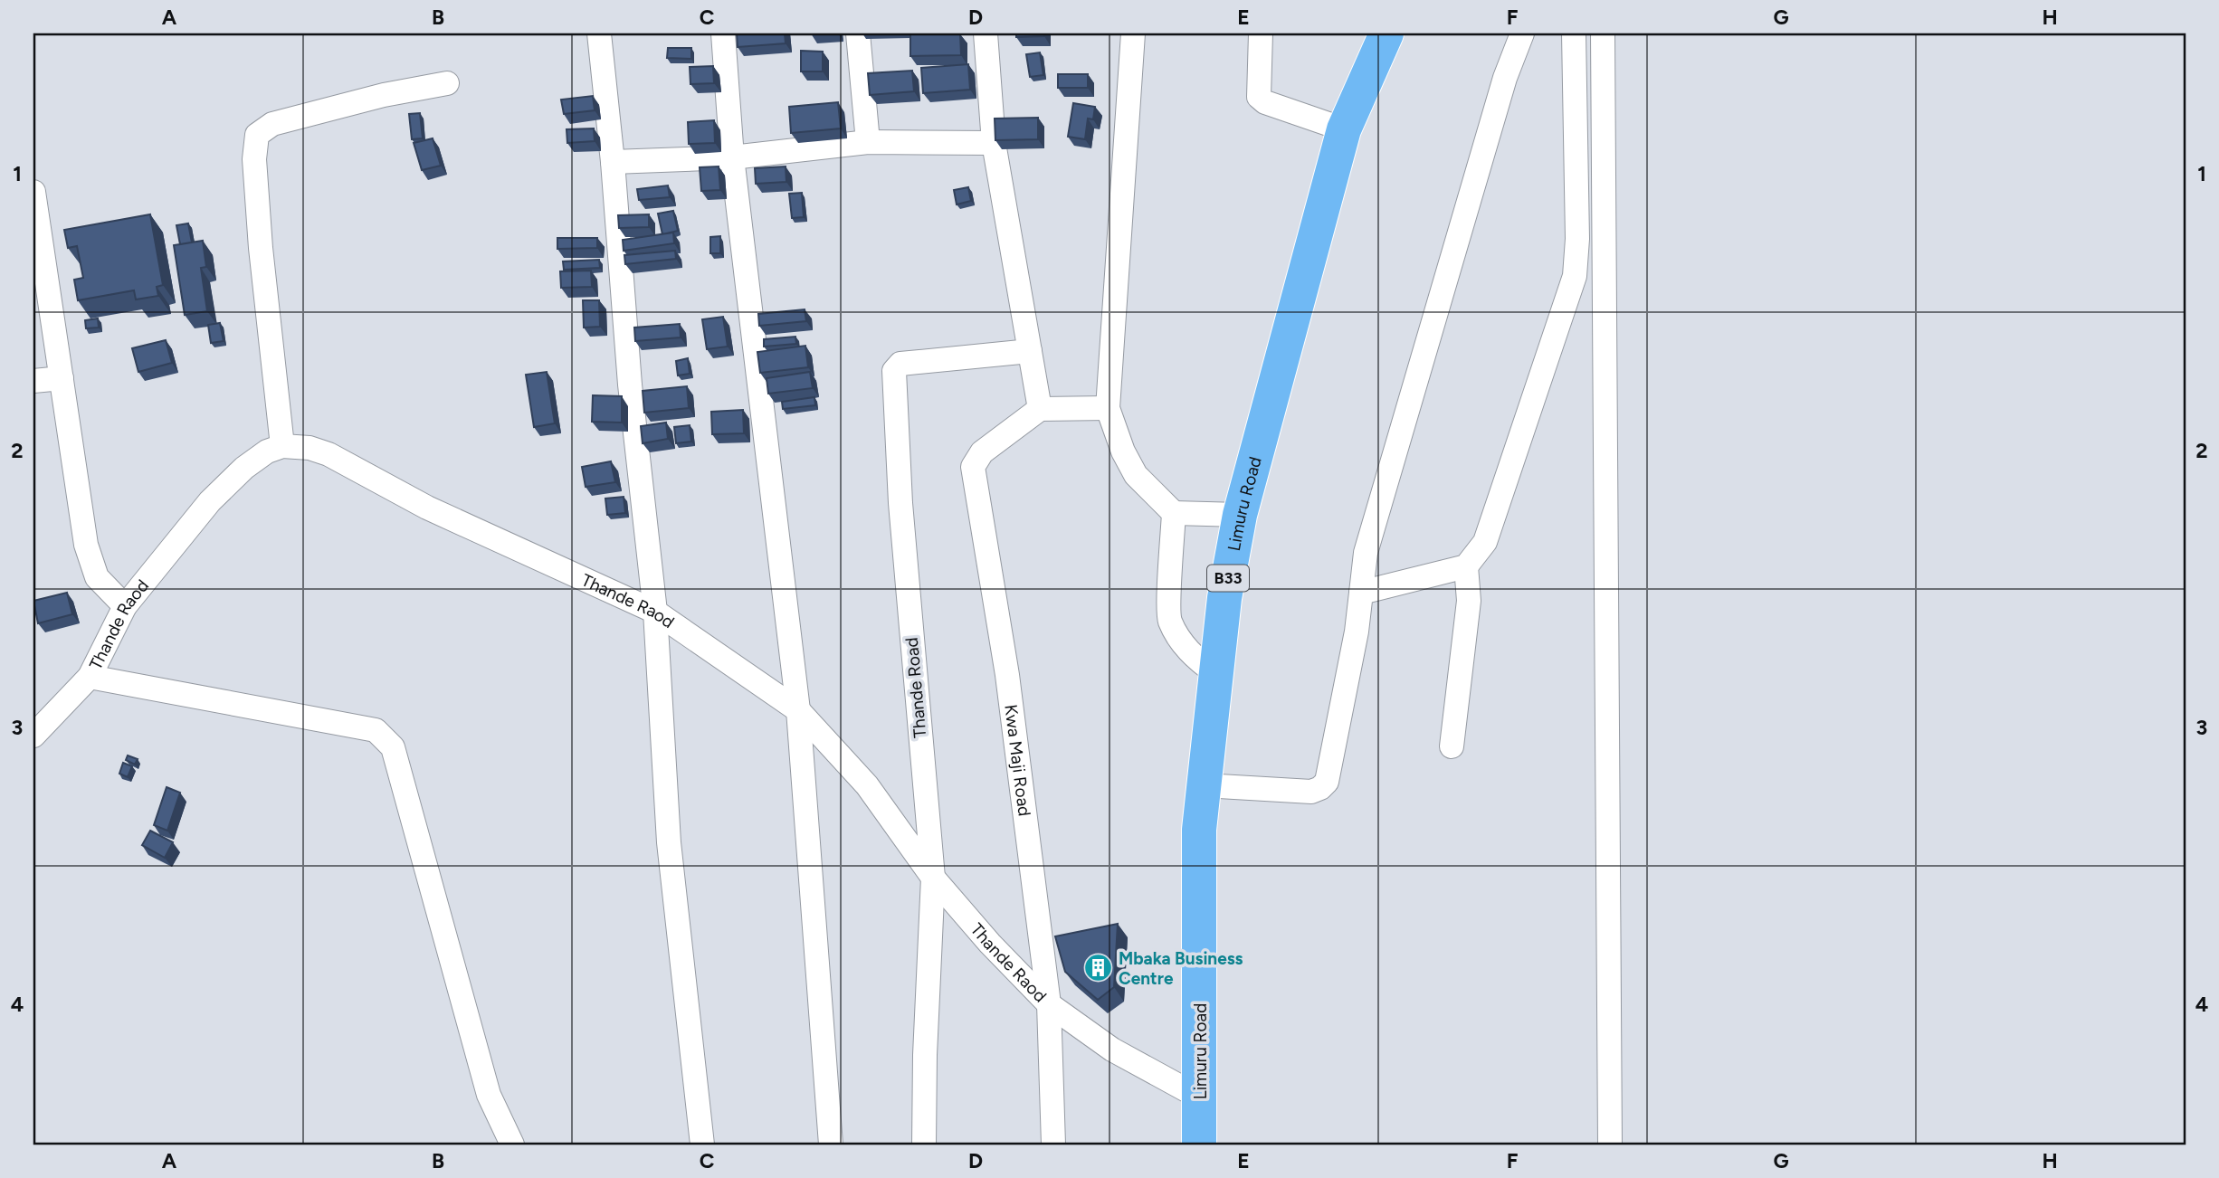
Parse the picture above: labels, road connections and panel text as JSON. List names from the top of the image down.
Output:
{
  "streets": {
    "highway": ["Limuru Road", "B33"],
    "street": ["Thande Raod", "Thande Road", "Kwa Maji Road"]
  },
  "crossings": [
    ["Limuru Road", "Thande Raod"],
    ["Thande Raod", "Thande Road"],
    ["Thande Raod", "Kwa Maji Road"]
  ],
  "places": {
    "building": ["Mbaka Business Centre"]
  },
  "grid": {
    "columns": [
      "A",
      "B",
      "C",
      "D",
      "E",
      "F",
      "G",
      "H"
    ],
    "rows": [
      "1",
      "2",
      "3",
      "4"
    ]
  }
}
